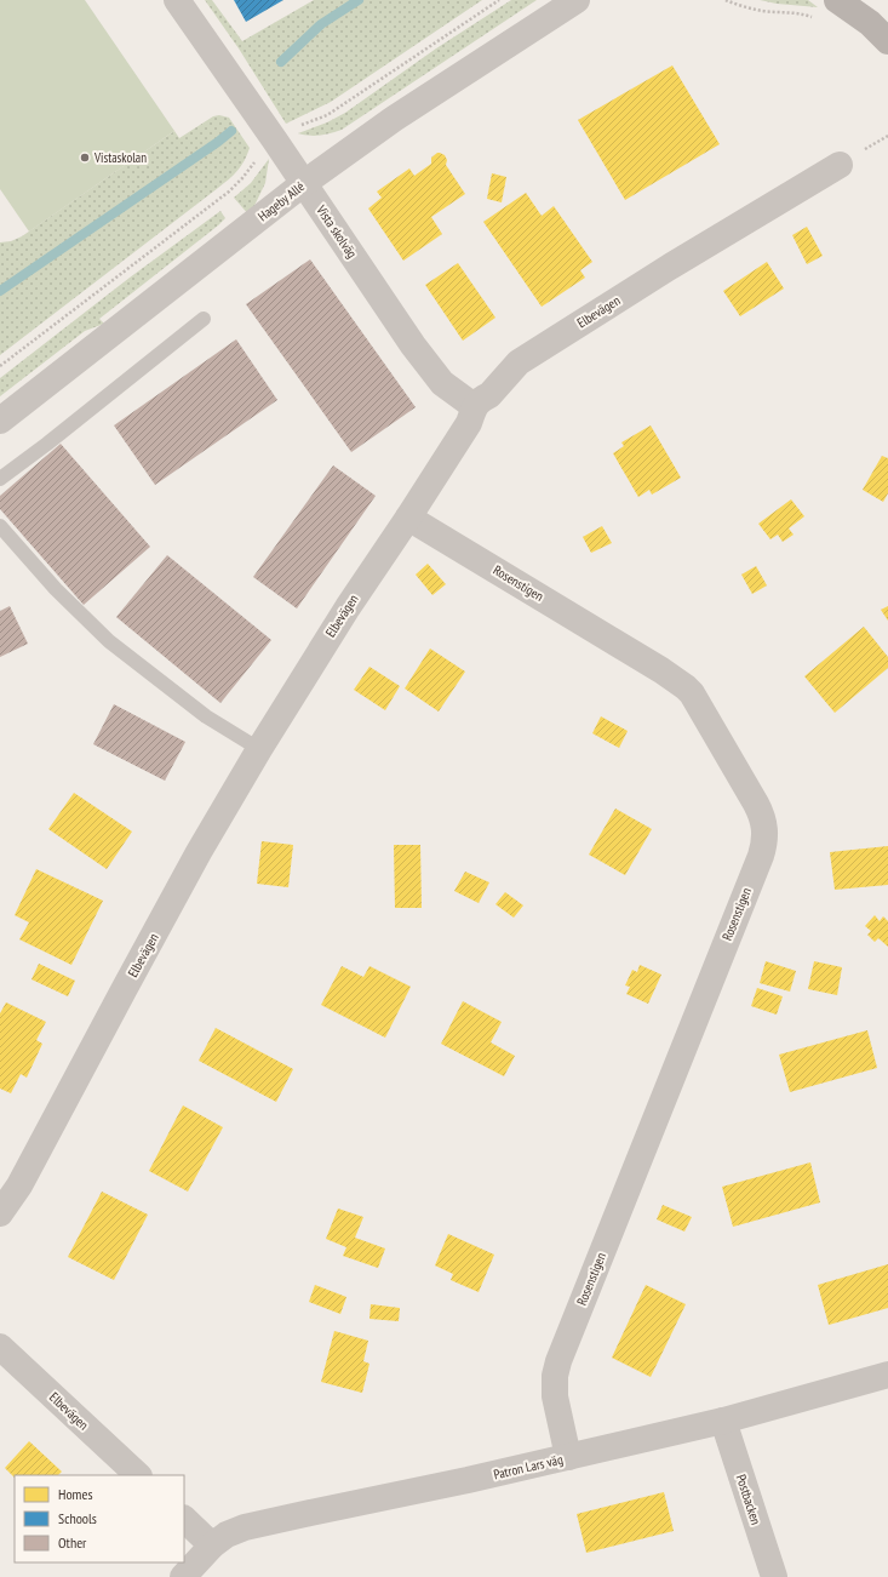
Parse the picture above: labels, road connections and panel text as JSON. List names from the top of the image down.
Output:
{
  "streets": {
    "street": [
      "Hageby Allé",
      "Vista skolväg",
      "Elbevägen",
      "Rosenstigen",
      "Patron Lars väg",
      "Postbacken"
    ]
  },
  "crossings": [
    ["Hageby Allé", "Vista skolväg"],
    ["Vista skolväg", "Elbevägen"],
    ["Elbevägen", "Rosenstigen"],
    ["Rosenstigen", "Patron Lars väg"],
    ["Patron Lars väg", "Postbacken"]
  ],
  "places": ["Vistaskolan"],
  "legend": ["Homes", "Schools", "Other"]
}
